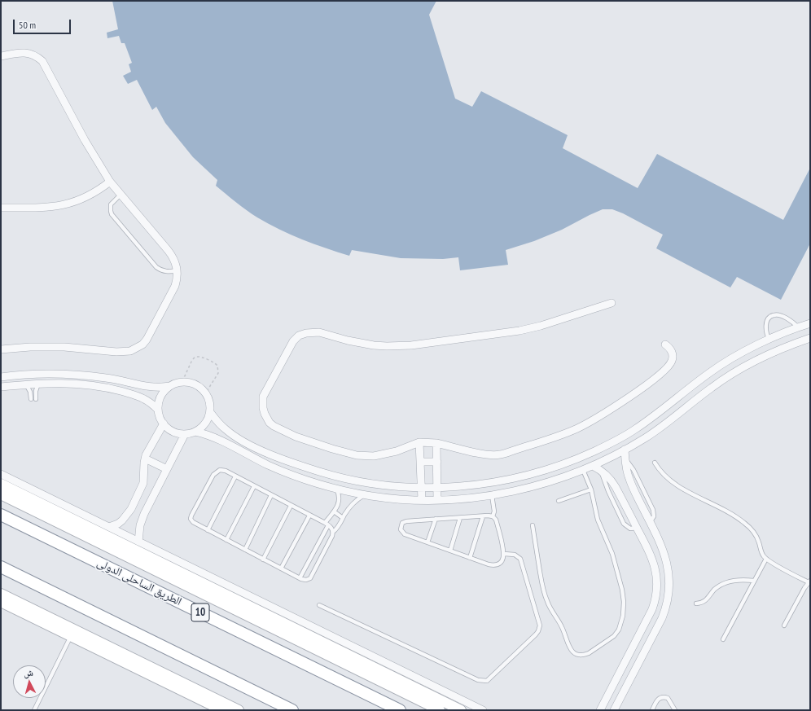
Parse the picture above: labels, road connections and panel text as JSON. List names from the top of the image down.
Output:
{
  "streets": {
    "highway": ["الطريق الساحلى الدولى", "10"]
  },
  "scale_bar": "50 m",
  "north": "top"
}
